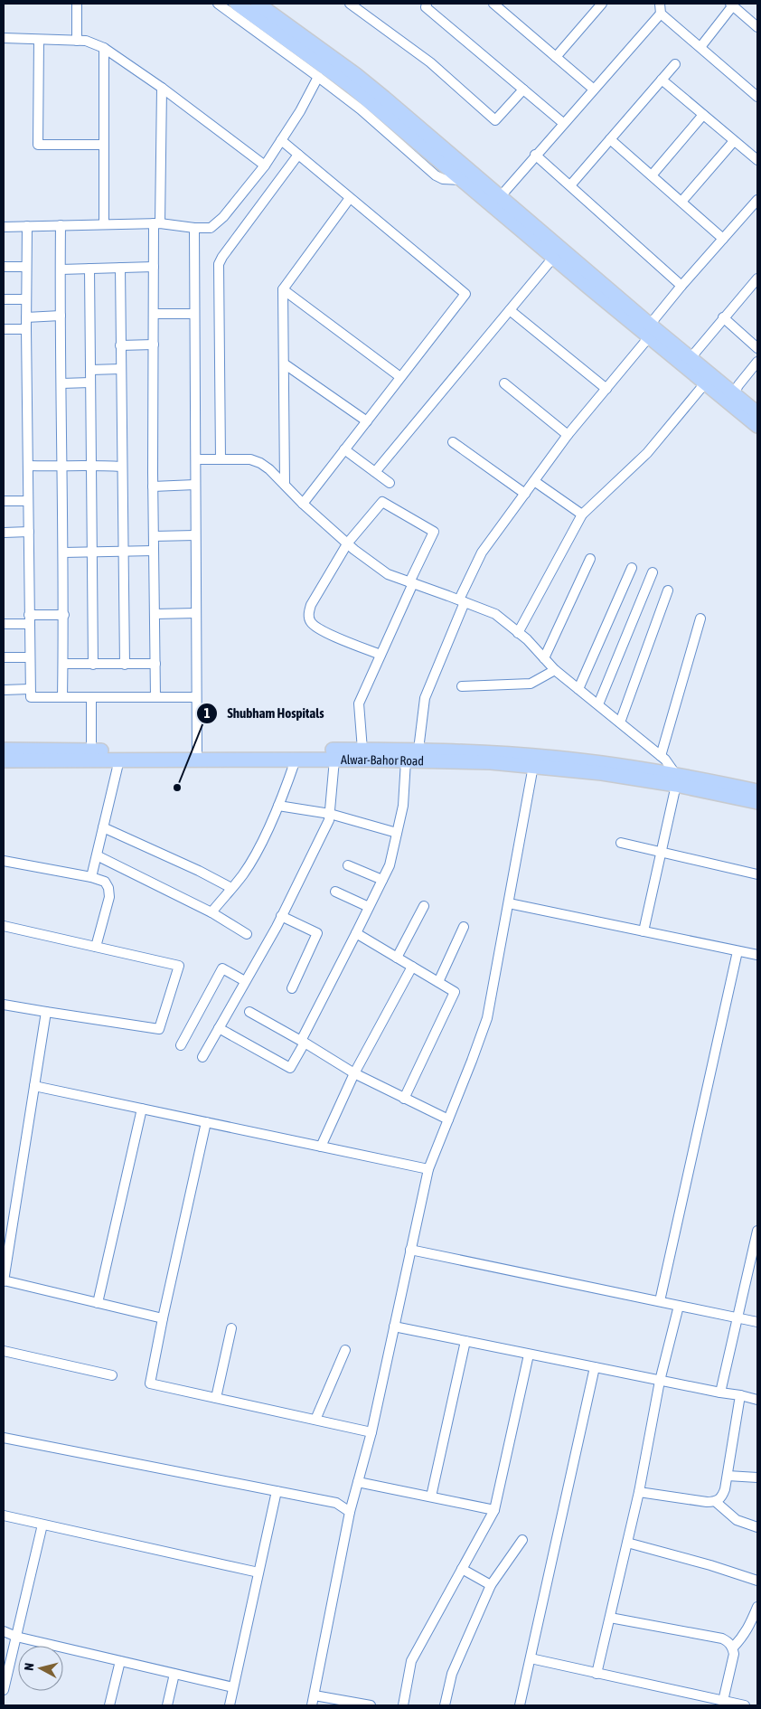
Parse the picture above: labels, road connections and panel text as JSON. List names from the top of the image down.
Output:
{
  "streets": {
    "main road": ["Alwar-Bahor Road"]
  },
  "places": ["Shubham Hospitals"],
  "north": "left"
}
